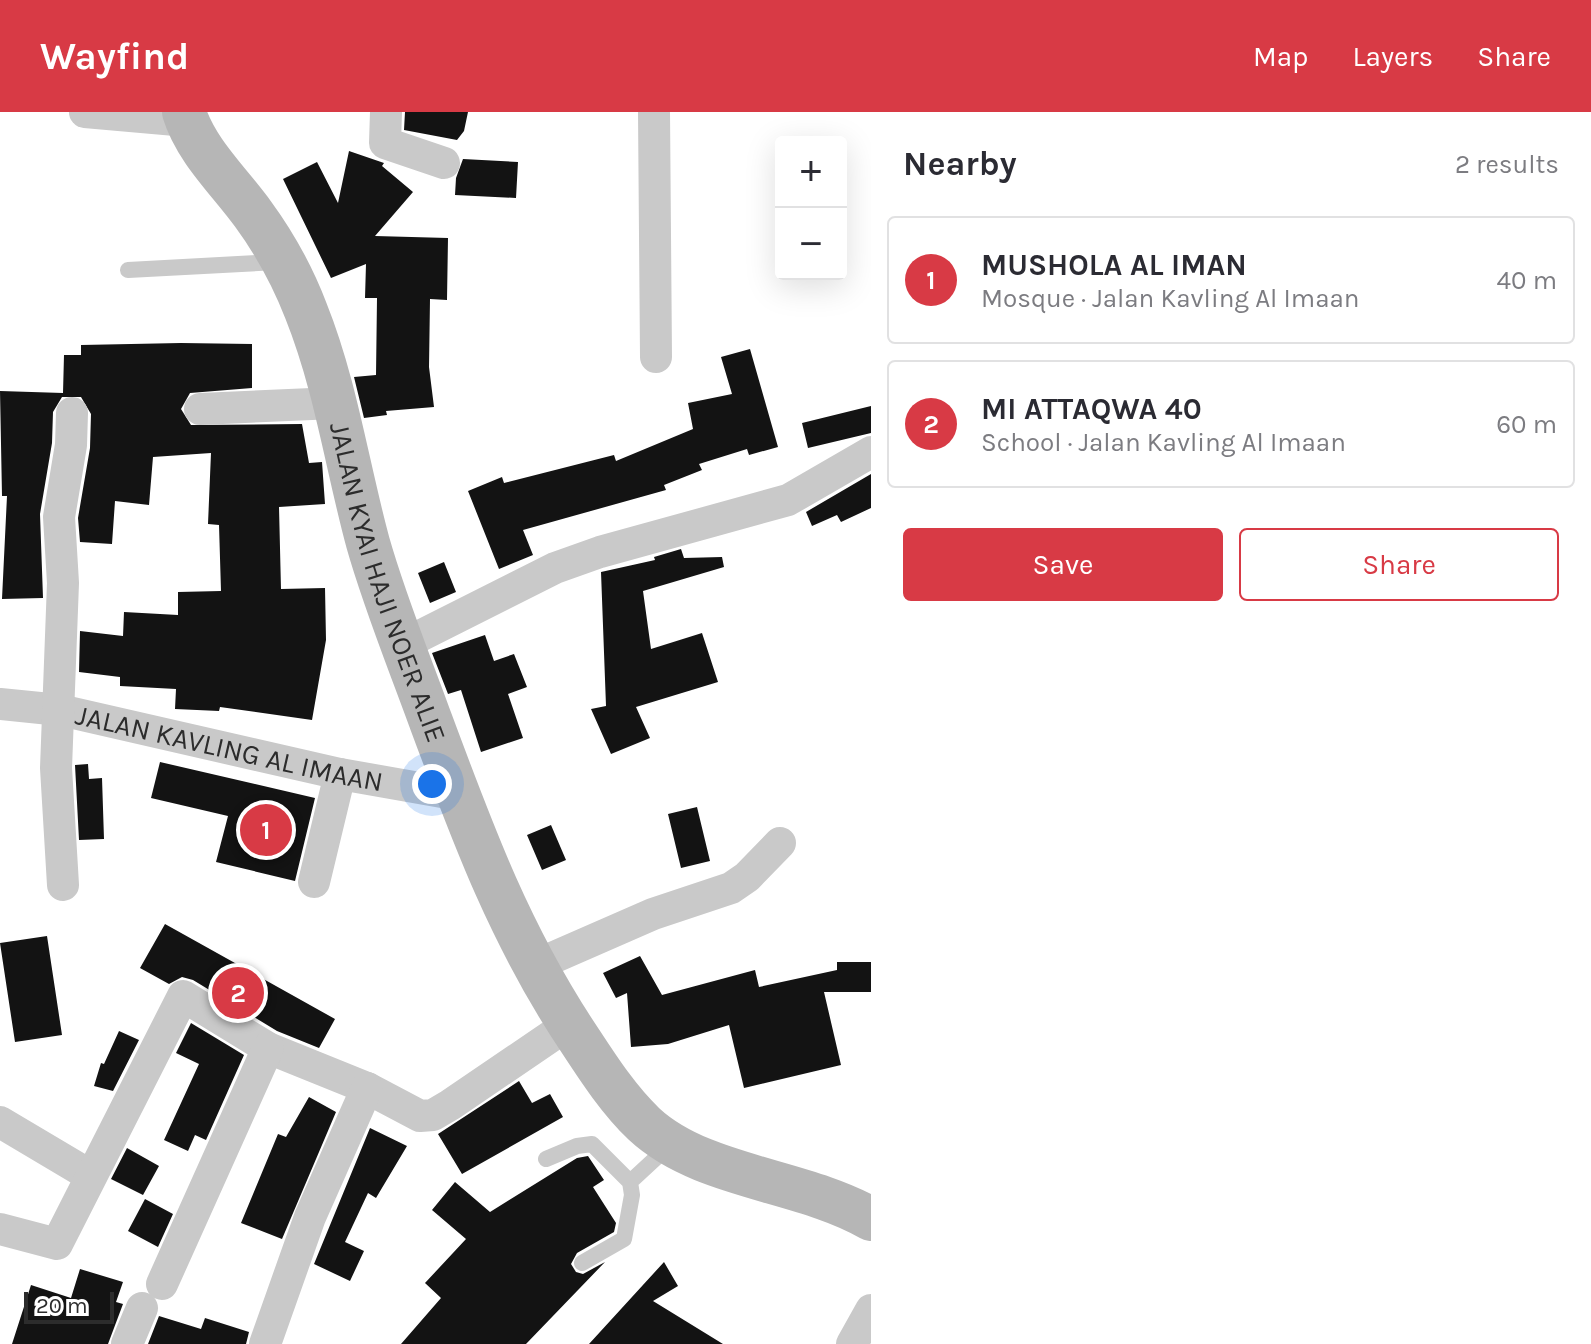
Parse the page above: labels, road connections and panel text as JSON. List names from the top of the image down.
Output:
{
  "streets": {
    "street": ["JALAN KYAI HAJI NOER ALIE", "JALAN KAVLING AL IMAAN"]
  },
  "crossings": [
    ["JALAN KYAI HAJI NOER ALIE", "JALAN KAVLING AL IMAAN"]
  ],
  "scale_bar": "20 m",
  "page": {
    "header": "Wayfind",
    "nav": ["Map", "Layers", "Share"],
    "heading": ["Nearby", "2 results"],
    "map_buttons": ["+", "−"],
    "list": [
      {
        "mark": "1",
        "name": "MUSHOLA AL IMAN",
        "note": "Mosque · Jalan Kavling Al Imaan",
        "value": "40 m"
      },
      {
        "mark": "2",
        "name": "MI ATTAQWA 40",
        "note": "School · Jalan Kavling Al Imaan",
        "value": "60 m"
      }
    ],
    "buttons": ["Save", "Share"],
    "pins": ["1", "2"],
    "scale": "20 m"
  }
}
